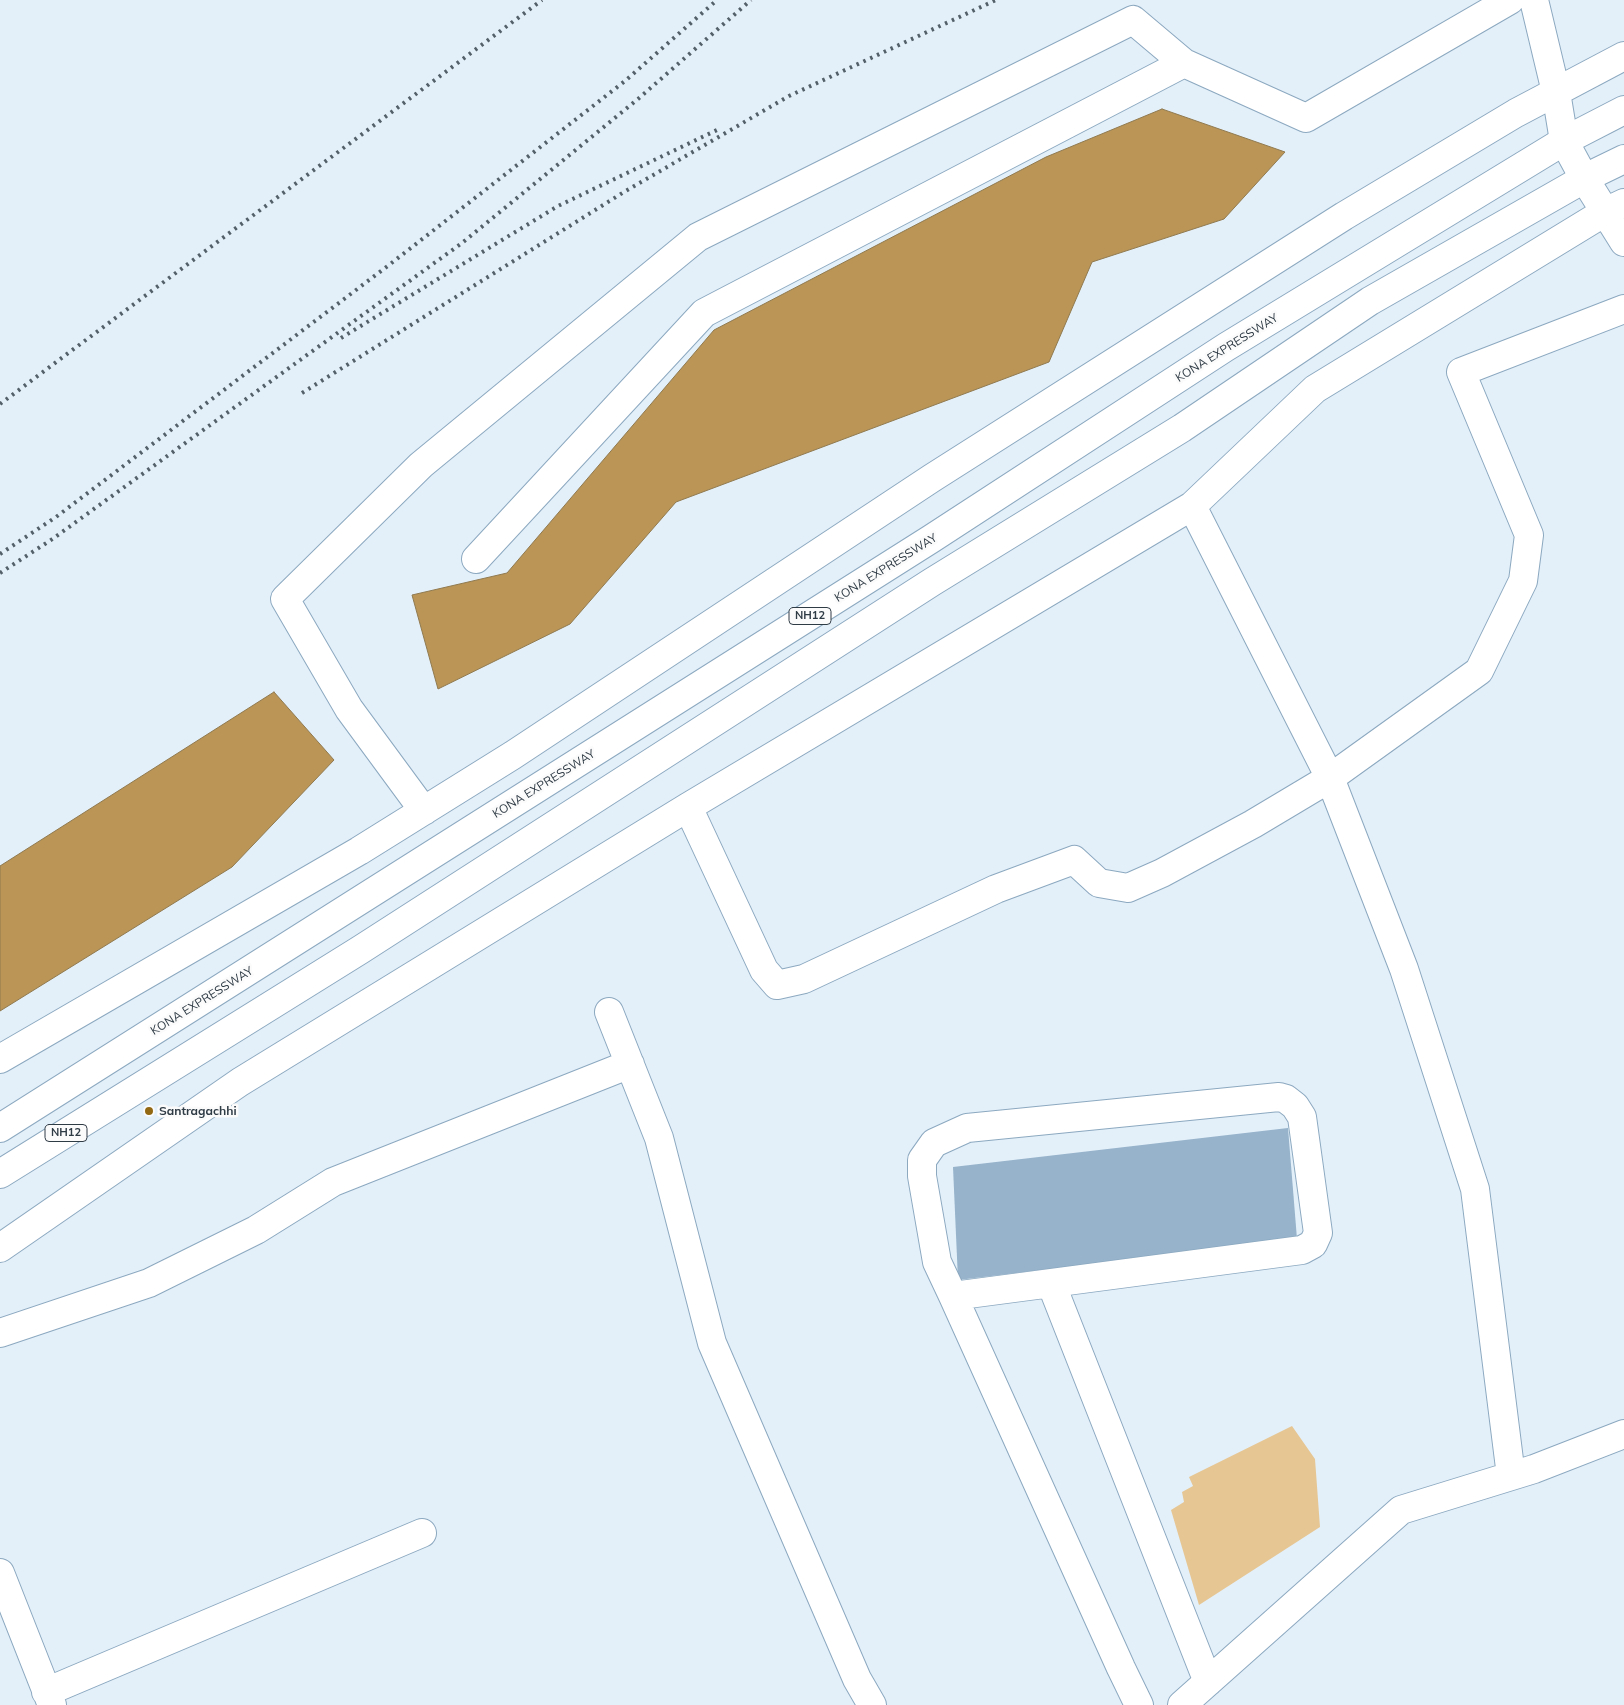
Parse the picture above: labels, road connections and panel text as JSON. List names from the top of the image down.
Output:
{
  "streets": {
    "main road": ["KONA EXPRESSWAY", "NH12"]
  },
  "places": ["Santragachhi"]
}
